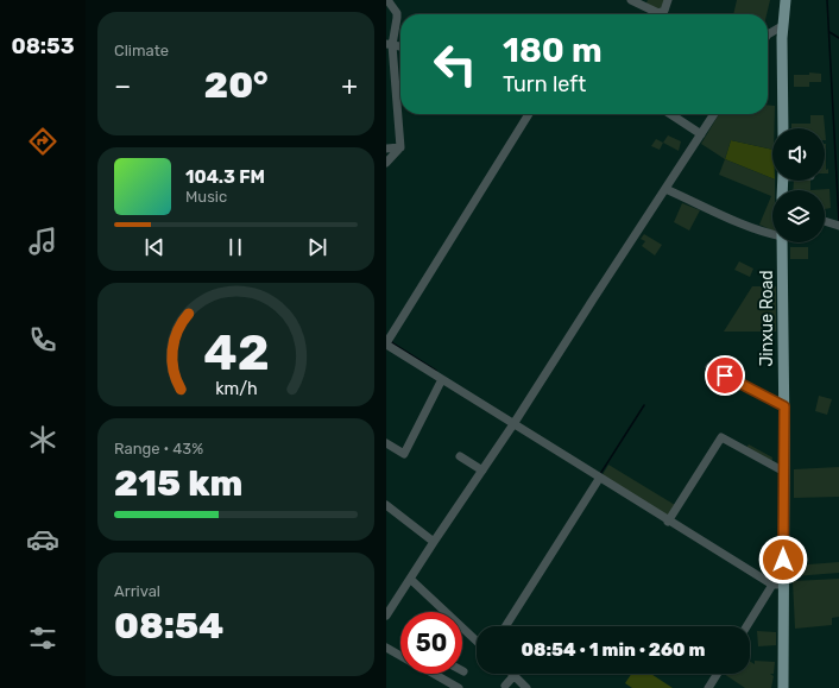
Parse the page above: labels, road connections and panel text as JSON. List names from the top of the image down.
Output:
{
  "streets": {
    "main road": ["Jinxue Road"]
  },
  "page": {
    "tabs": "08:53",
    "tile": [
      "Climate",
      ["Range · 43%", "215 km"],
      ["Arrival", "08:54"]
    ],
    "turn": ["180 m", "Turn left"],
    "heat": ["−", "20°", "+"],
    "song": ["104.3 FM", "Music"],
    "limit": "50",
    "trip": "08:54 · 1 min · 260 m",
    "gauge": ["42", "km/h"]
  }
}
